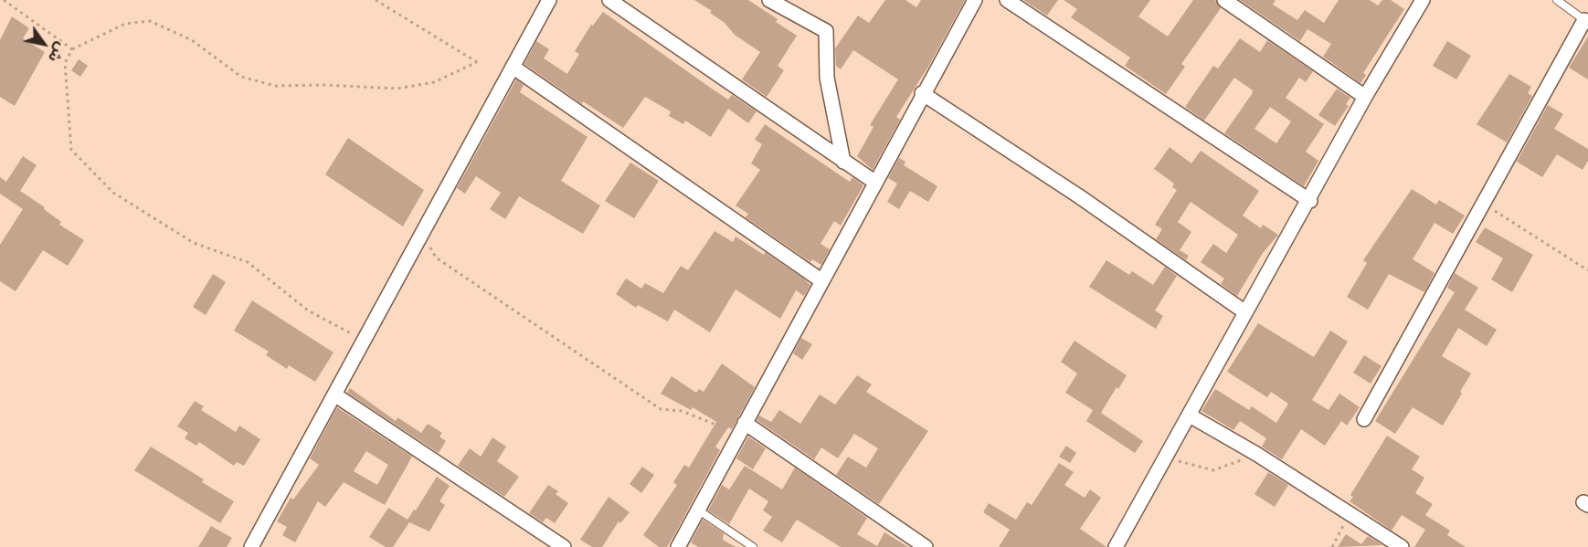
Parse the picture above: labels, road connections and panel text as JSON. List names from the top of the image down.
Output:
{
  "north": "bottom right"
}
